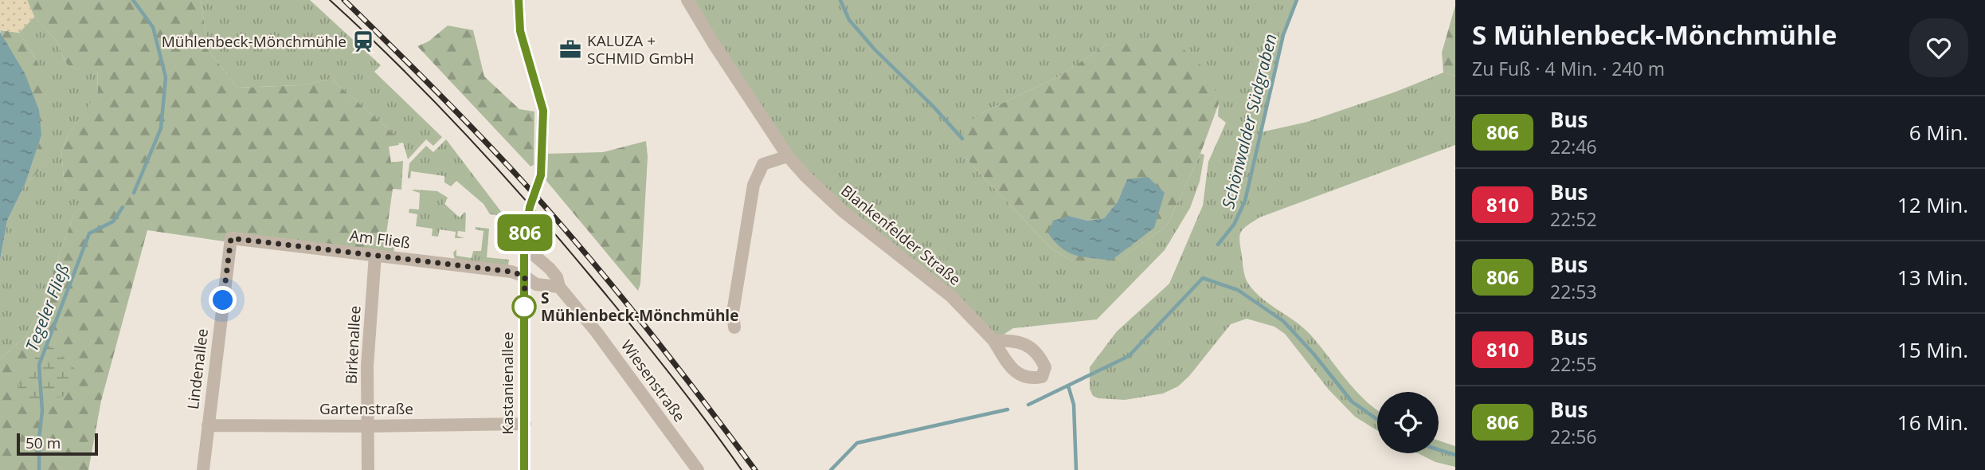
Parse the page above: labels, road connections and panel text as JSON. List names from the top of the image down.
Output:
{
  "streets": {
    "street": [
      "Blankenfelder Straße",
      "Am Fließ",
      "Birkenallee",
      "Lindenallee",
      "Wiesenstraße",
      "Kastanienallee",
      "Gartenstraße"
    ]
  },
  "crossings": [
    ["Am Fließ", "Birkenallee"],
    ["Am Fließ", "Lindenallee"],
    ["Am Fließ", "Kastanienallee"],
    ["Birkenallee", "Gartenstraße"],
    ["Lindenallee", "Gartenstraße"],
    ["Wiesenstraße", "Kastanienallee"],
    ["Kastanienallee", "Gartenstraße"]
  ],
  "water": ["Schönwalder Südgraben", "Tegeler Fließ"],
  "places": {
    "station": ["Mühlenbeck-Mönchmühle"],
    "office": ["KALUZA + SCHMID GmbH"],
    "other": ["S Mühlenbeck-Mönchmühle"]
  },
  "lines": ["bus line 806"],
  "scale_bar": "50 m",
  "page": {
    "on_map": "806",
    "heading": ["S Mühlenbeck-Mönchmühle", "Zu Fuß · 4 Min. · 240 m"],
    "list": [
      {
        "mark": "806",
        "name": "Bus",
        "note": "22:46",
        "value": "6 Min."
      },
      {
        "mark": "810",
        "name": "Bus",
        "note": "22:52",
        "value": "12 Min."
      },
      {
        "mark": "806",
        "name": "Bus",
        "note": "22:53",
        "value": "13 Min."
      },
      {
        "mark": "810",
        "name": "Bus",
        "note": "22:55",
        "value": "15 Min."
      },
      {
        "mark": "806",
        "name": "Bus",
        "note": "22:56",
        "value": "16 Min."
      }
    ],
    "scale": "50 m"
  }
}
